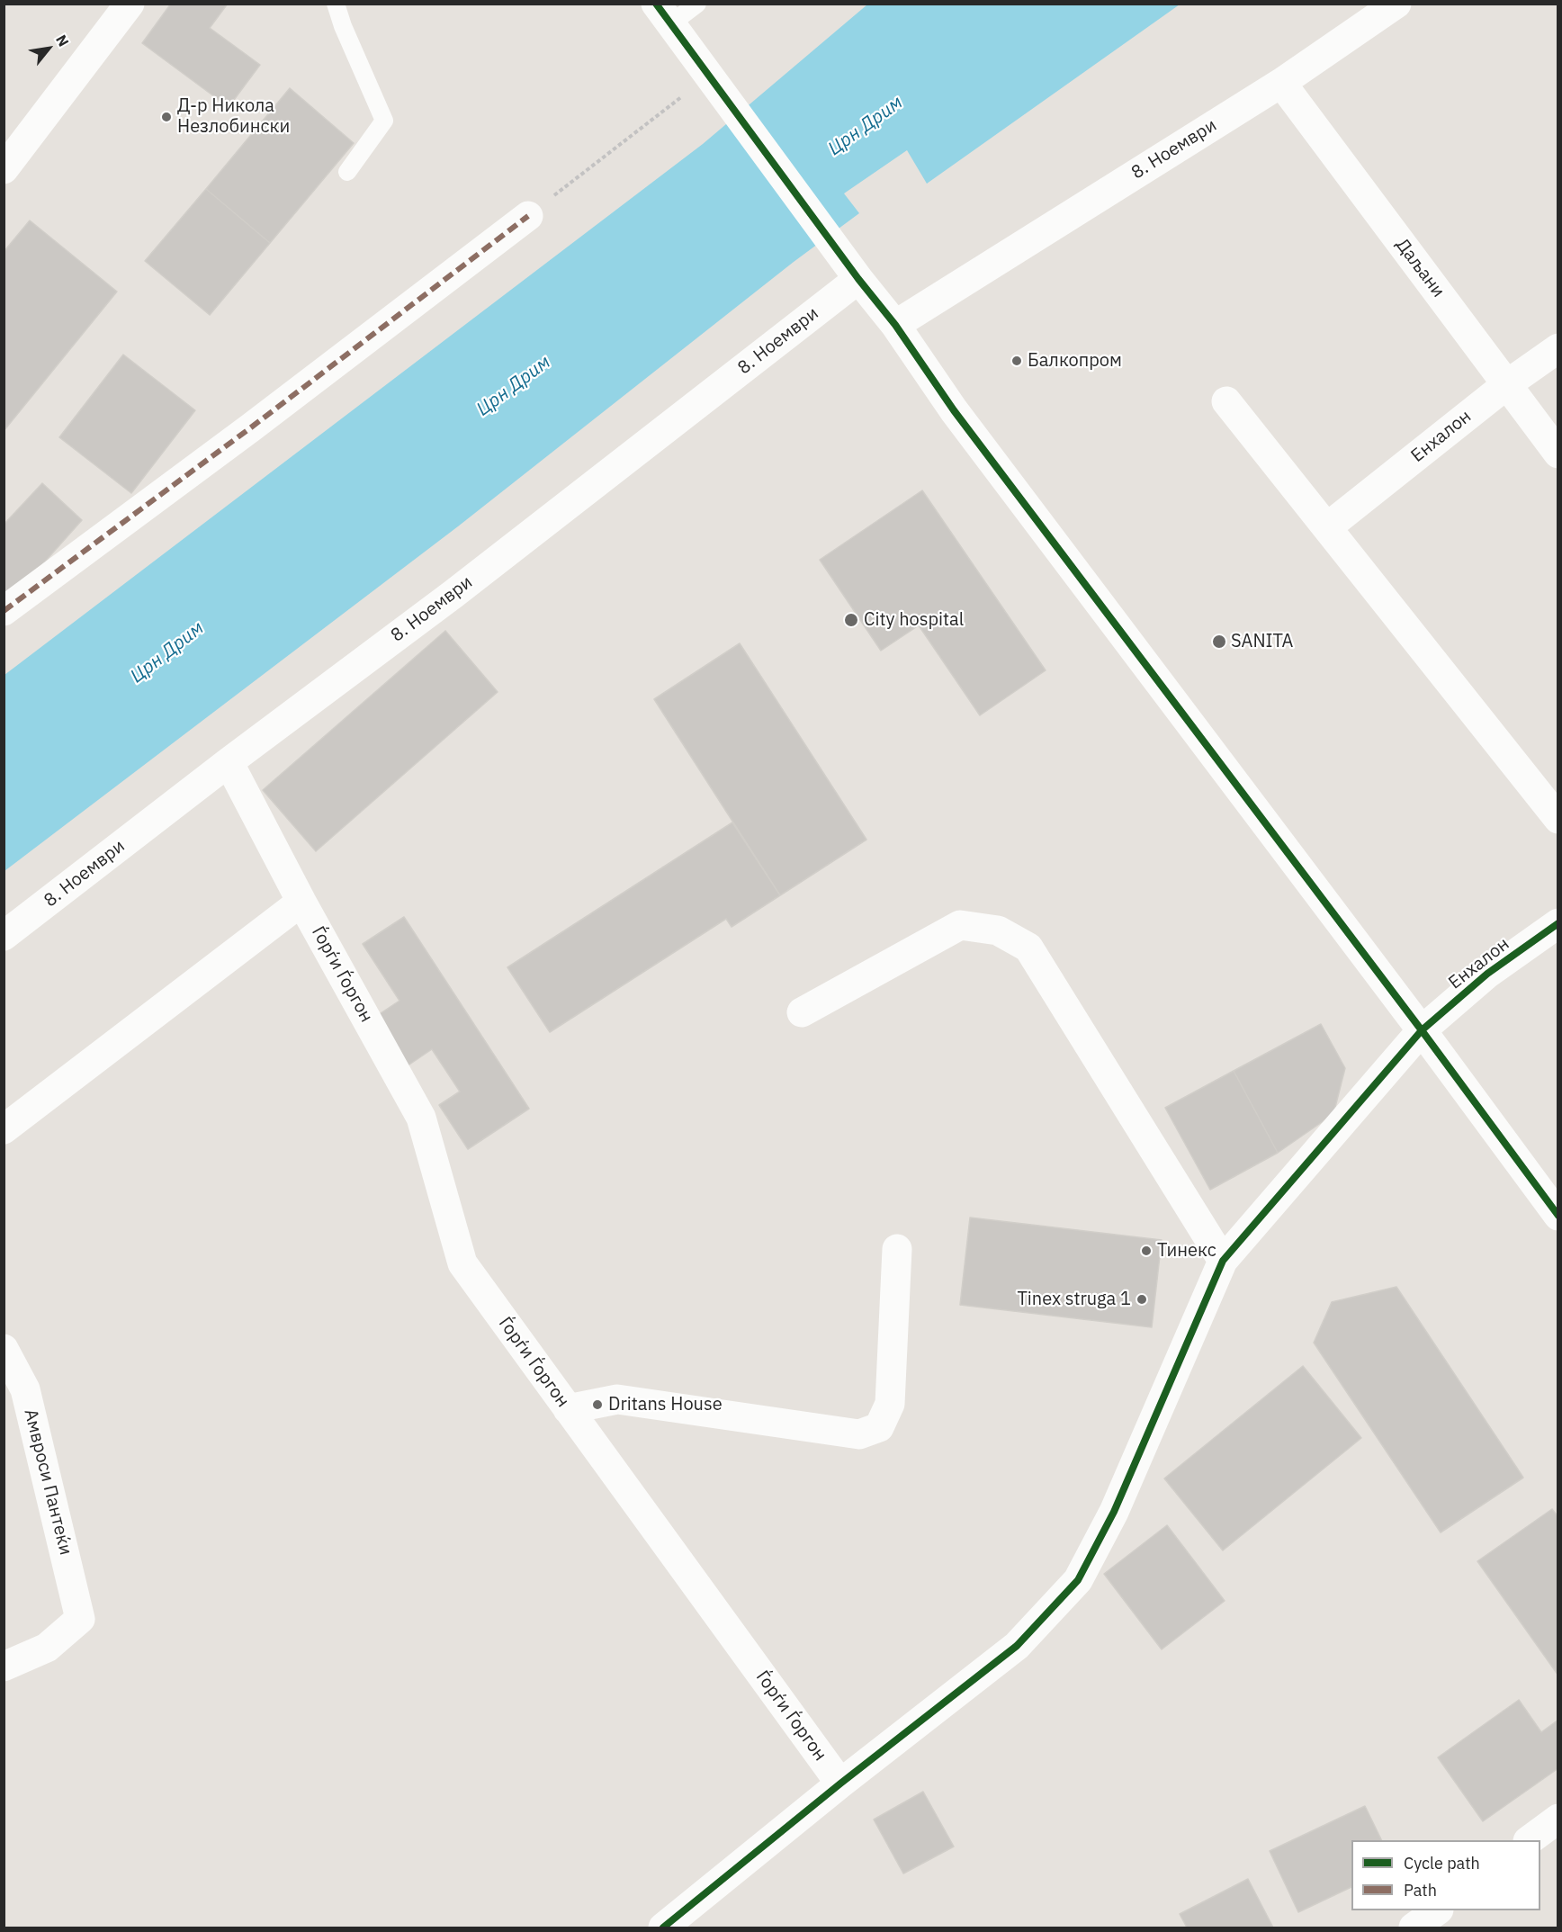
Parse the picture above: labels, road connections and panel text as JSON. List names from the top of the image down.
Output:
{
  "streets": {
    "street": [
      "8. Ноември",
      "Даљани",
      "Енхалон",
      "Ѓорѓи Ѓоргон",
      "Амвроси Пантеќи"
    ]
  },
  "crossings": [
    ["8. Ноември", "Даљани"],
    ["8. Ноември", "Ѓорѓи Ѓоргон"],
    ["Даљани", "Енхалон"],
    ["Енхалон", "Ѓорѓи Ѓоргон"]
  ],
  "water": ["Црн Дрим"],
  "places": [
    "Д-р Никола Незлобински",
    "Балкопром",
    "City hospital",
    "SANITA",
    "Тинекс",
    "Tinex struga 1",
    "Dritans House"
  ],
  "legend": ["Cycle path", "Path"],
  "north": "top right"
}
